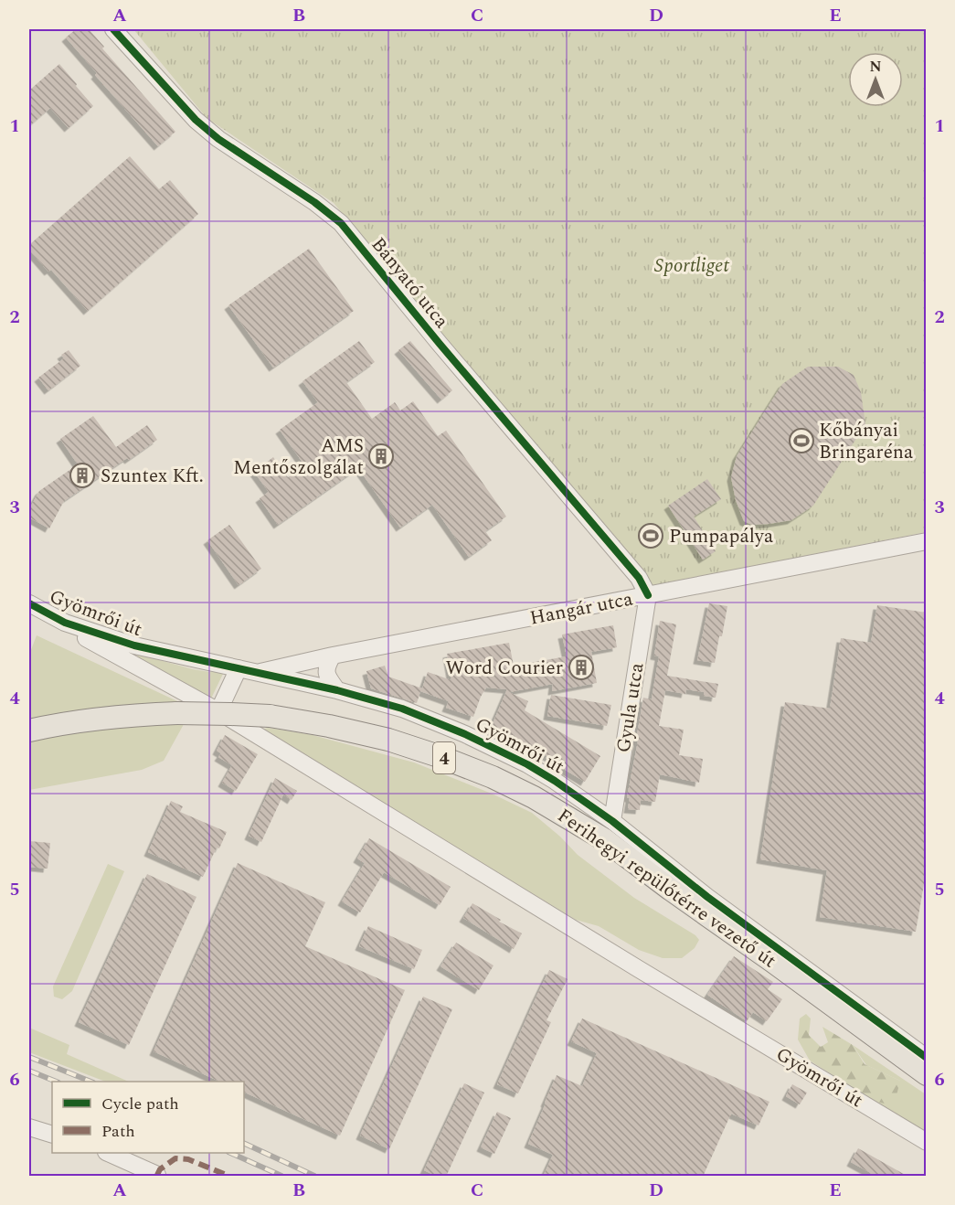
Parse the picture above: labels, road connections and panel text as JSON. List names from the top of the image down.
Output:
{
  "streets": {
    "main road": ["4", "Ferihegyi repülőtérre vezető út"],
    "street": [
      "Bányató utca",
      "Hangár utca",
      "Gyömrői út",
      "Gyula utca"
    ]
  },
  "crossings": [
    ["Bányató utca", "Hangár utca"],
    ["Bányató utca", "Gyula utca"],
    ["Hangár utca", "Gyömrői út"],
    ["Hangár utca", "Gyula utca"],
    ["Gyömrői út", "Gyula utca"]
  ],
  "parks": ["Sportliget"],
  "places": {
    "sports": ["Kőbányai Bringaréna", "Pumpapálya"],
    "building": ["AMS Mentőszolgálat", "Szuntex Kft.", "Word Courier"]
  },
  "legend": ["Cycle path", "Path"],
  "north": "top",
  "grid": {
    "columns": [
      "A",
      "B",
      "C",
      "D",
      "E"
    ],
    "rows": [
      "1",
      "2",
      "3",
      "4",
      "5",
      "6"
    ]
  }
}
